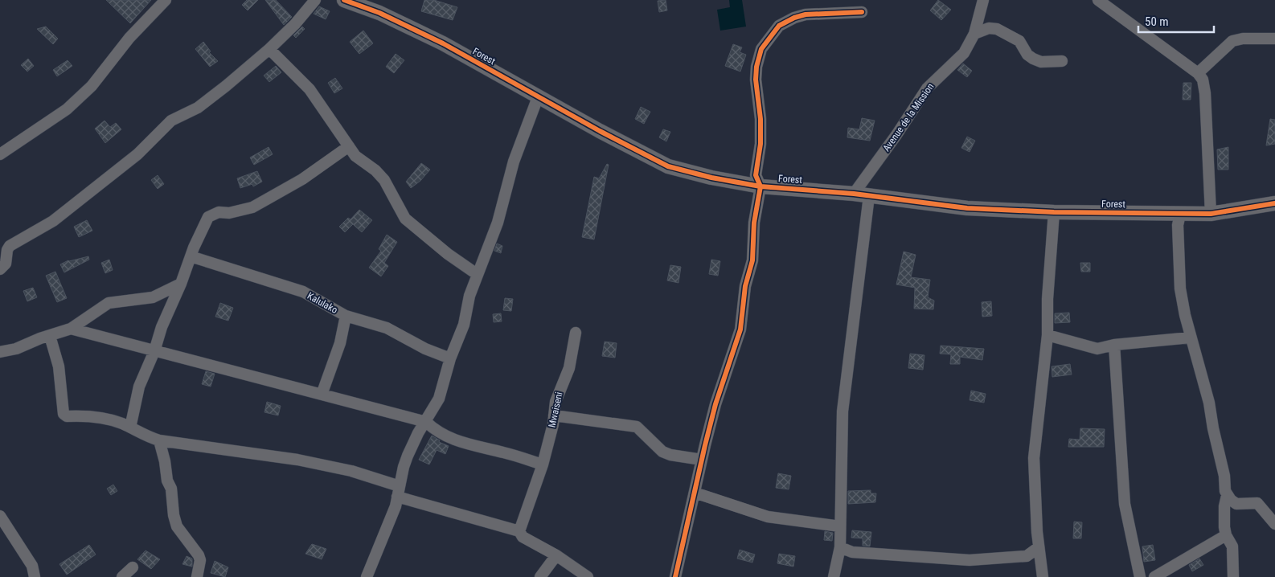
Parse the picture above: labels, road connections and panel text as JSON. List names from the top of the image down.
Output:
{
  "streets": {
    "street": [
      "Forest",
      "Avenue de la Mission",
      "Kalulako",
      "Mwaiseni"
    ]
  },
  "crossings": [
    ["Forest", "Avenue de la Mission"]
  ],
  "scale_bar": "50 m"
}
